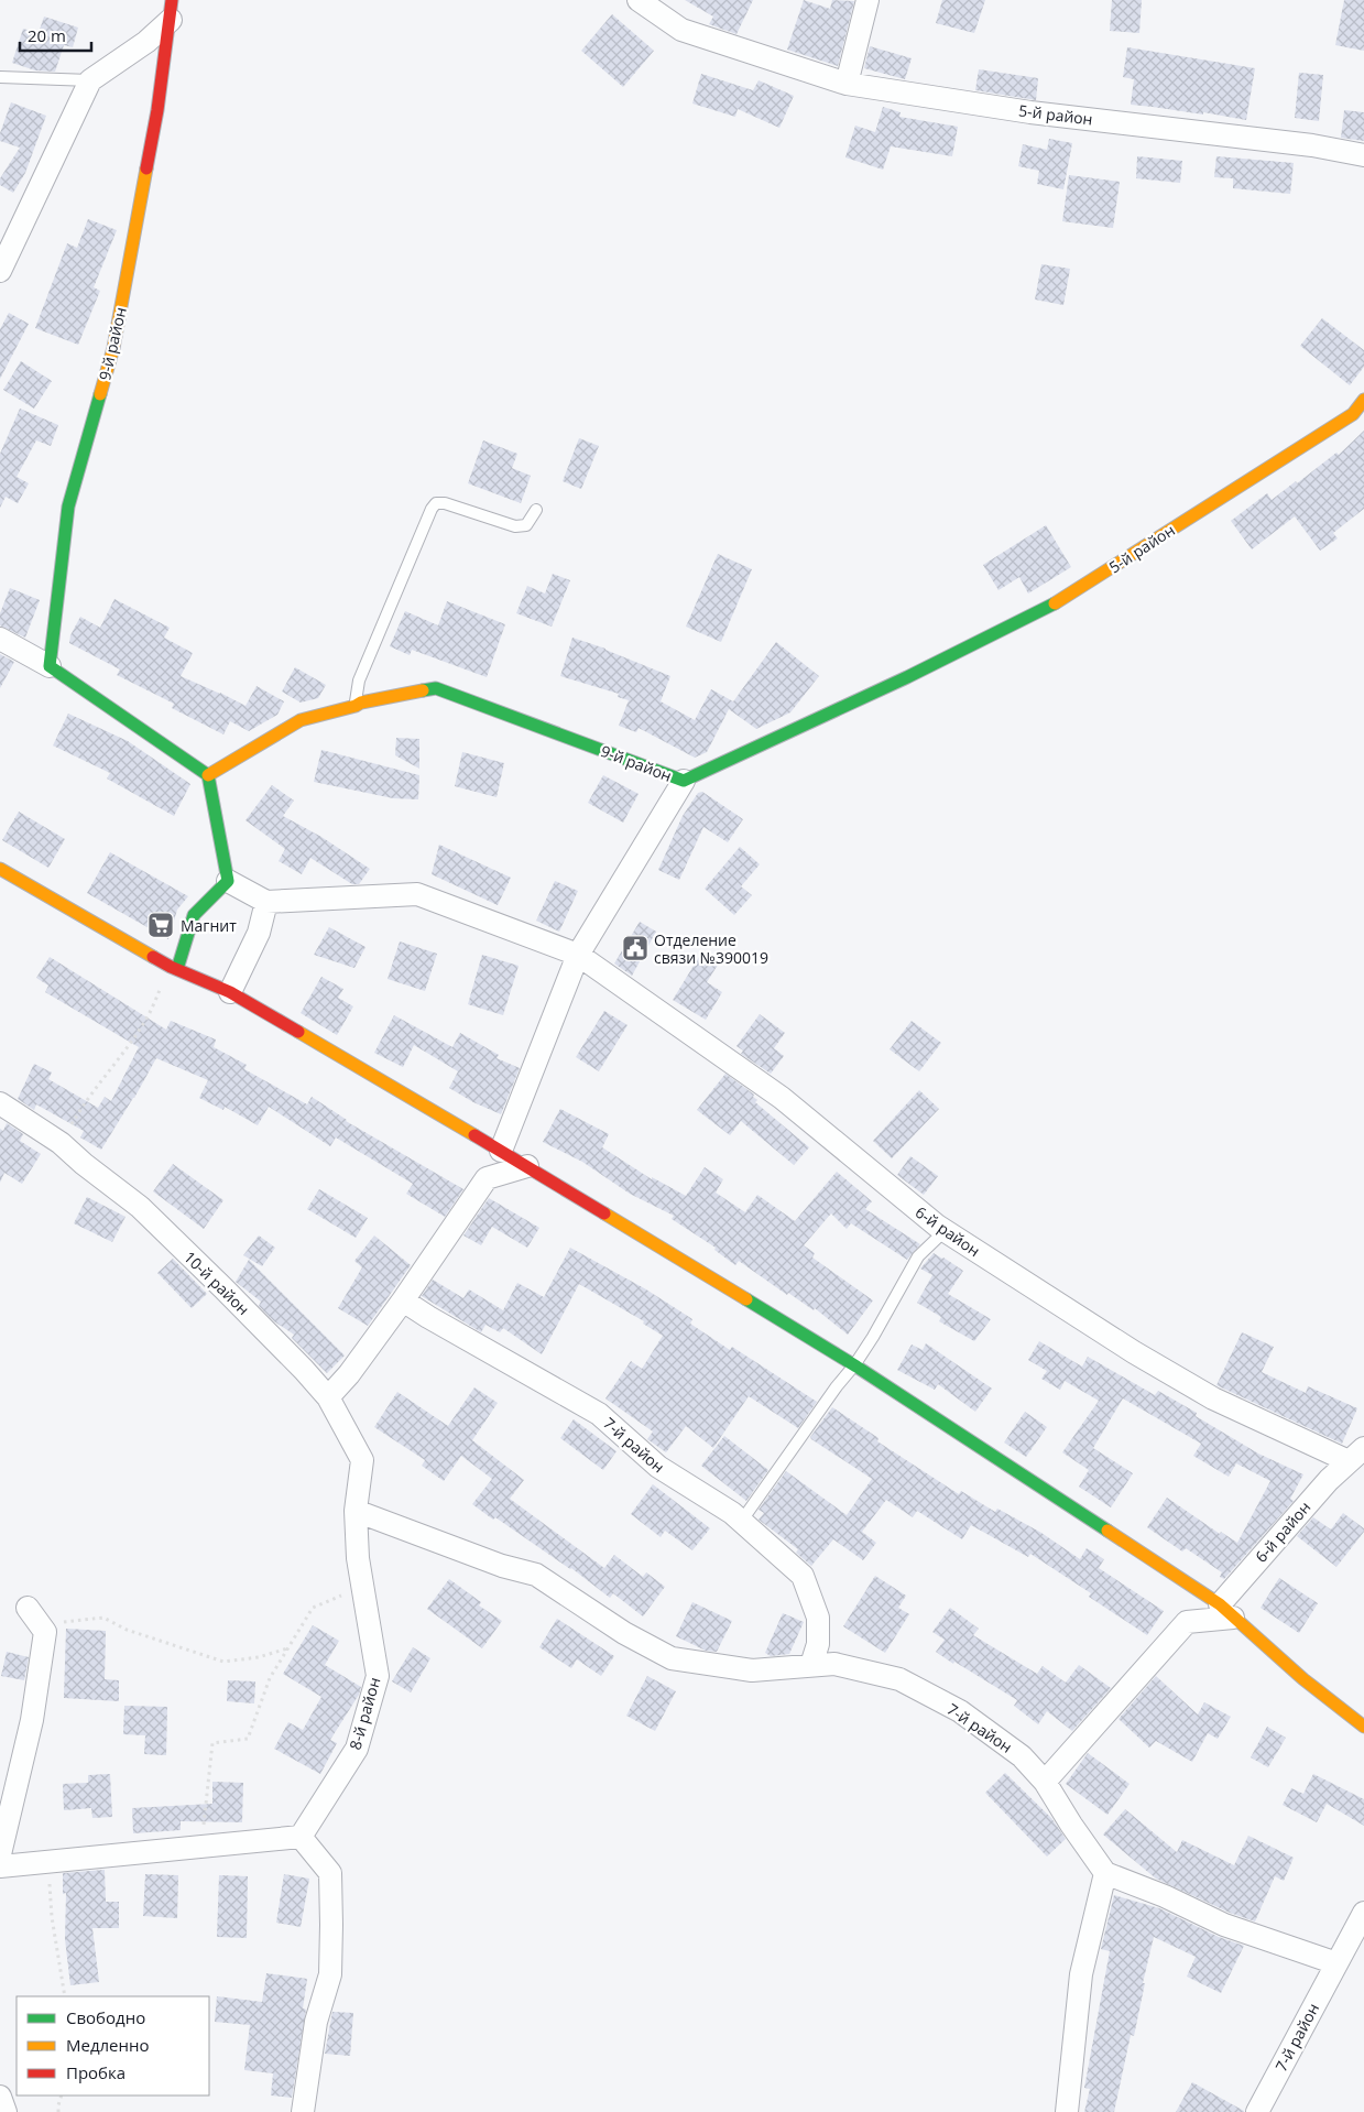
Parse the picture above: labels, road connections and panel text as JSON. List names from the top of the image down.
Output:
{
  "streets": {
    "street": [
      "5-й район",
      "9-й район",
      "6-й район",
      "10-й район",
      "7-й район",
      "8-й район"
    ]
  },
  "crossings": [
    ["5-й район", "9-й район"],
    ["10-й район", "7-й район"],
    ["10-й район", "8-й район"],
    ["7-й район", "8-й район"]
  ],
  "places": {
    "supermarket": ["Магнит"],
    "public building": ["Отделение связи №390019"]
  },
  "legend": ["Свободно", "Медленно", "Пробка"],
  "scale_bar": "20 m"
}
